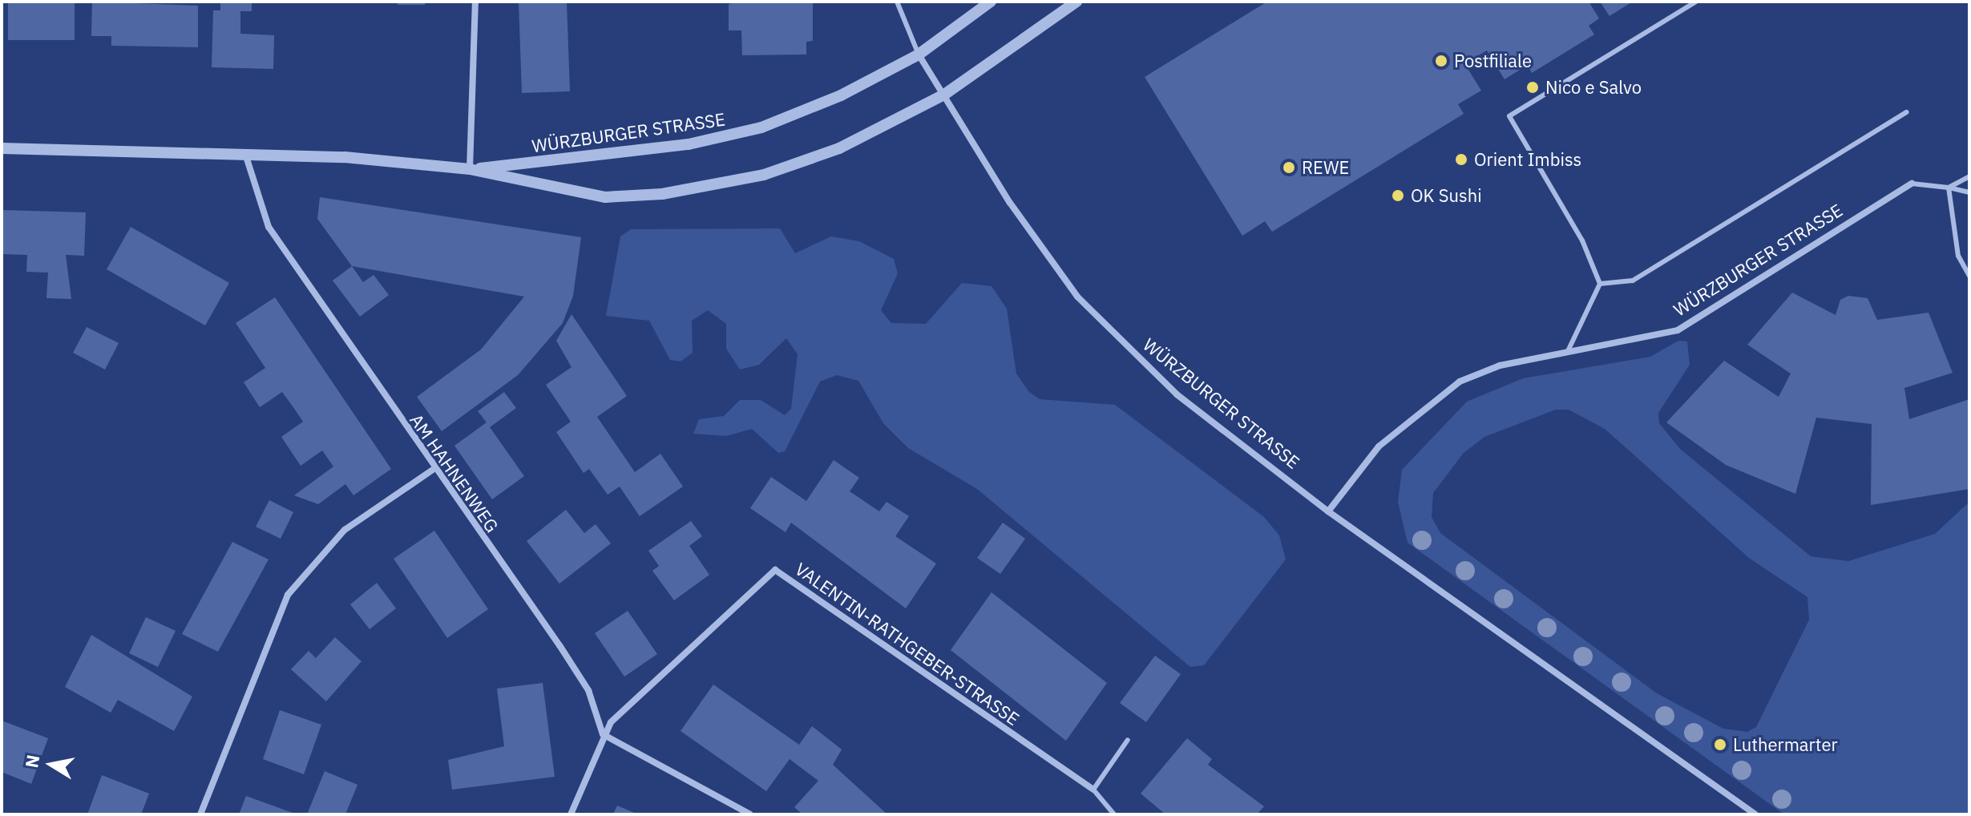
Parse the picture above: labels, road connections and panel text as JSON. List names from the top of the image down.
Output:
{
  "streets": {
    "street": ["WÜRZBURGER STRASSE", "AM HAHNENWEG", "VALENTIN-RATHGEBER-STRASSE"]
  },
  "crossings": [
    ["WÜRZBURGER STRASSE", "AM HAHNENWEG"],
    ["AM HAHNENWEG", "VALENTIN-RATHGEBER-STRASSE"]
  ],
  "places": [
    "Postfiliale",
    "Nico e Salvo",
    "Orient Imbiss",
    "REWE",
    "OK Sushi",
    "Luthermarter"
  ],
  "north": "left"
}
